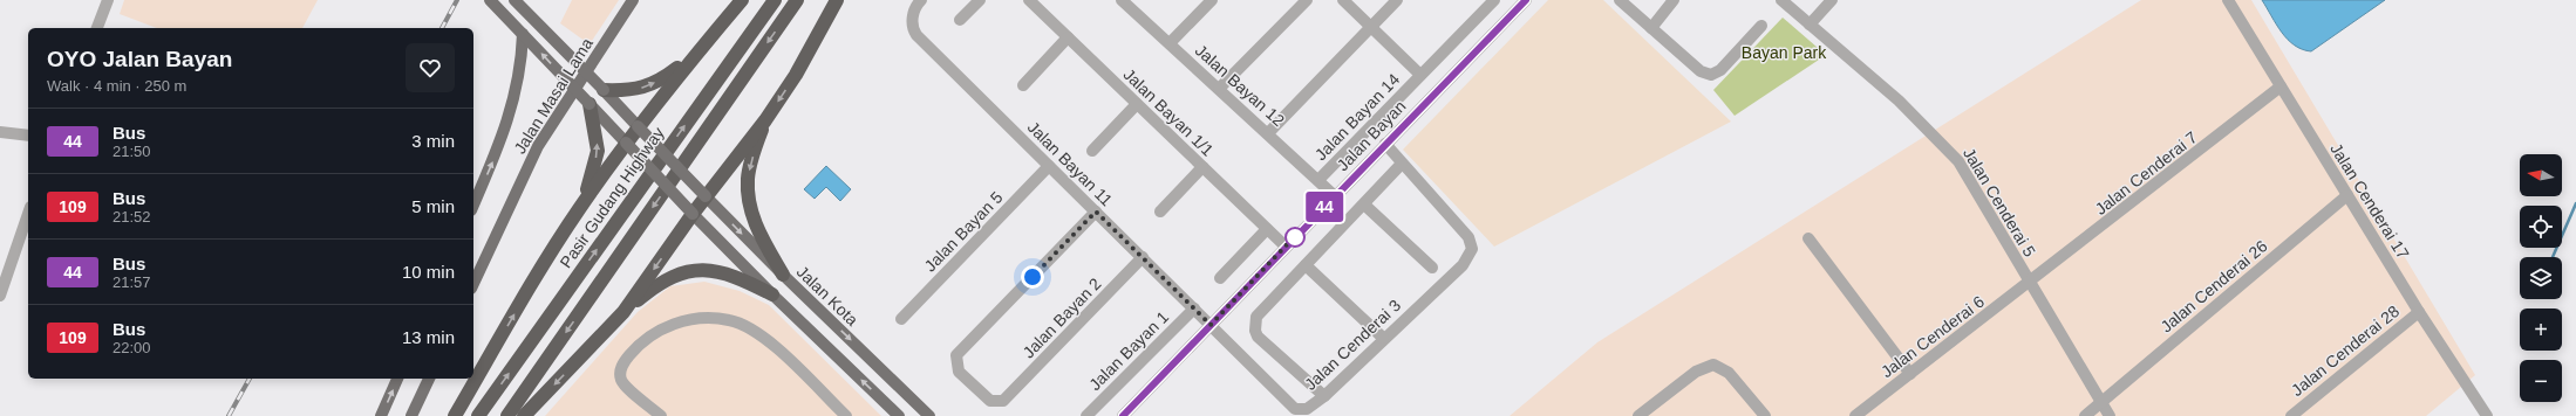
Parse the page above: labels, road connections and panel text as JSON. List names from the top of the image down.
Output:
{
  "streets": {
    "highway": ["Pasir Gudang Highway"],
    "main road": ["Jalan Masai Lama", "Jalan Kota"],
    "street": [
      "Jalan Bayan 12",
      "Jalan Bayan 1/1",
      "Jalan Bayan 14",
      "Jalan Bayan",
      "Jalan Bayan 11",
      "Jalan Cenderai 7",
      "Jalan Cenderai 17",
      "Jalan Cenderai 5",
      "Jalan Bayan 5",
      "Jalan Cenderai 26",
      "Jalan Bayan 2",
      "Jalan Cenderai 6",
      "Jalan Cenderai 3",
      "Jalan Bayan 1",
      "Jalan Cenderai 28"
    ]
  },
  "crossings": [
    ["Jalan Bayan 12", "Jalan Bayan 14"],
    ["Jalan Bayan 12", "Jalan Bayan"],
    ["Jalan Bayan 1/1", "Jalan Bayan"],
    ["Jalan Bayan", "Jalan Bayan 11"],
    ["Jalan Bayan", "Jalan Cenderai 3"],
    ["Jalan Bayan 11", "Jalan Bayan 5"],
    ["Jalan Bayan 11", "Jalan Bayan 2"],
    ["Jalan Bayan 11", "Jalan Cenderai 3"],
    ["Jalan Bayan 11", "Jalan Bayan 1"],
    ["Jalan Cenderai 7", "Jalan Cenderai 17"],
    ["Jalan Cenderai 7", "Jalan Cenderai 5"],
    ["Jalan Cenderai 7", "Jalan Cenderai 6"],
    ["Jalan Cenderai 17", "Jalan Cenderai 26"],
    ["Jalan Cenderai 17", "Jalan Cenderai 28"],
    ["Jalan Cenderai 5", "Jalan Cenderai 26"],
    ["Jalan Cenderai 5", "Jalan Cenderai 6"]
  ],
  "parks": ["Bayan Park"],
  "lines": ["bus line 44"],
  "north": "left",
  "page": {
    "on_map": "44",
    "heading": ["OYO Jalan Bayan", "Walk · 4 min · 250 m"],
    "list": [
      {
        "mark": "44",
        "name": "Bus",
        "note": "21:50",
        "value": "3 min"
      },
      {
        "mark": "109",
        "name": "Bus",
        "note": "21:52",
        "value": "5 min"
      },
      {
        "mark": "44",
        "name": "Bus",
        "note": "21:57",
        "value": "10 min"
      },
      {
        "mark": "109",
        "name": "Bus",
        "note": "22:00",
        "value": "13 min"
      }
    ],
    "map_buttons": ["+", "−"]
  }
}
